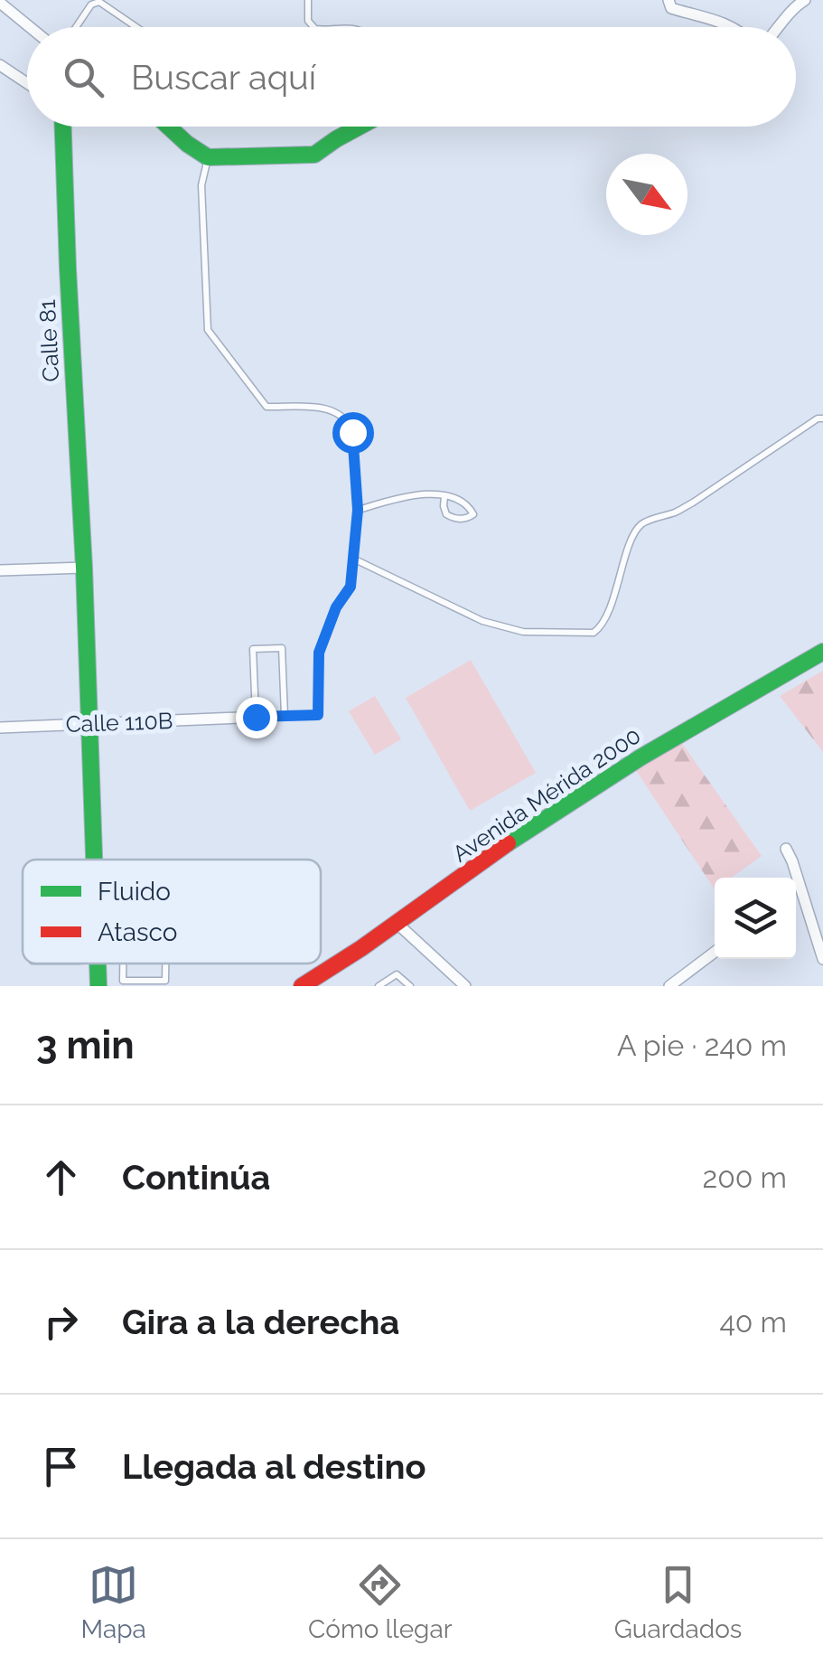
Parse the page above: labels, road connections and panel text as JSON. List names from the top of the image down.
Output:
{
  "streets": {
    "street": ["Calle 81", "Calle 110B", "Avenida Mérida 2000"]
  },
  "crossings": [
    ["Calle 81", "Calle 110B"]
  ],
  "legend": ["Fluido", "Atasco"],
  "north": "bottom right",
  "page": {
    "search": "Buscar aquí",
    "heading": ["3 min", "A pie · 240 m"],
    "list": [
      ["Continúa", "200 m"],
      ["Gira a la derecha", "40 m"],
      "Llegada al destino"
    ],
    "nav": ["Mapa", "Cómo llegar", "Guardados"]
  }
}
